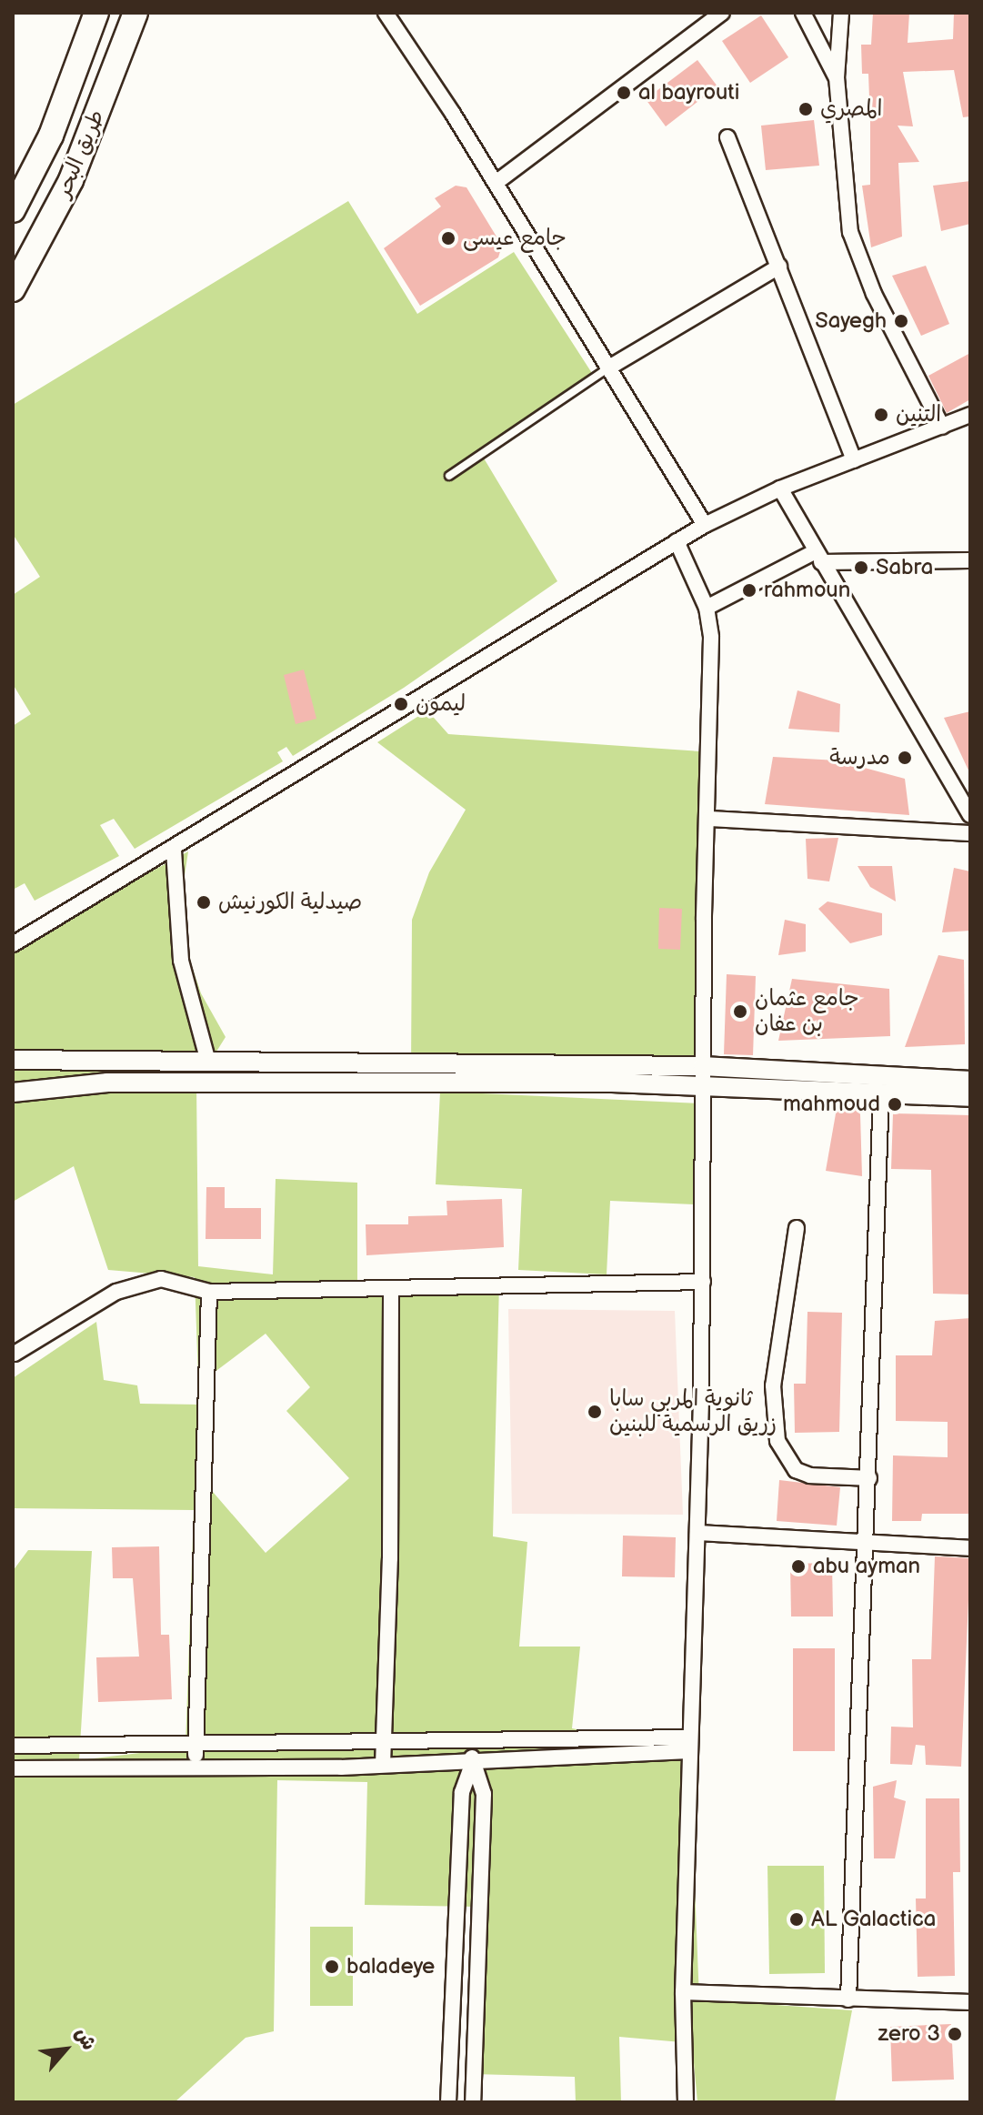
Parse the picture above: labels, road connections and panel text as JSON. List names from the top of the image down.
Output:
{
  "streets": {
    "highway": ["طريق البحر"]
  },
  "places": [
    "al bayrouti",
    "المصري",
    "جامع عيسى",
    "Sayegh",
    "التنين",
    "Sabra",
    "rahmoun",
    "ليمون",
    "مدرسة",
    "صيدلية الكورنيش",
    "جامع عثمان بن عفان",
    "mahmoud",
    "ثانوية المربي سابا زريق الرسمية للبنين",
    "abu ayman",
    "AL Galactica",
    "baladeye",
    "zero 3"
  ],
  "north": "top right"
}
